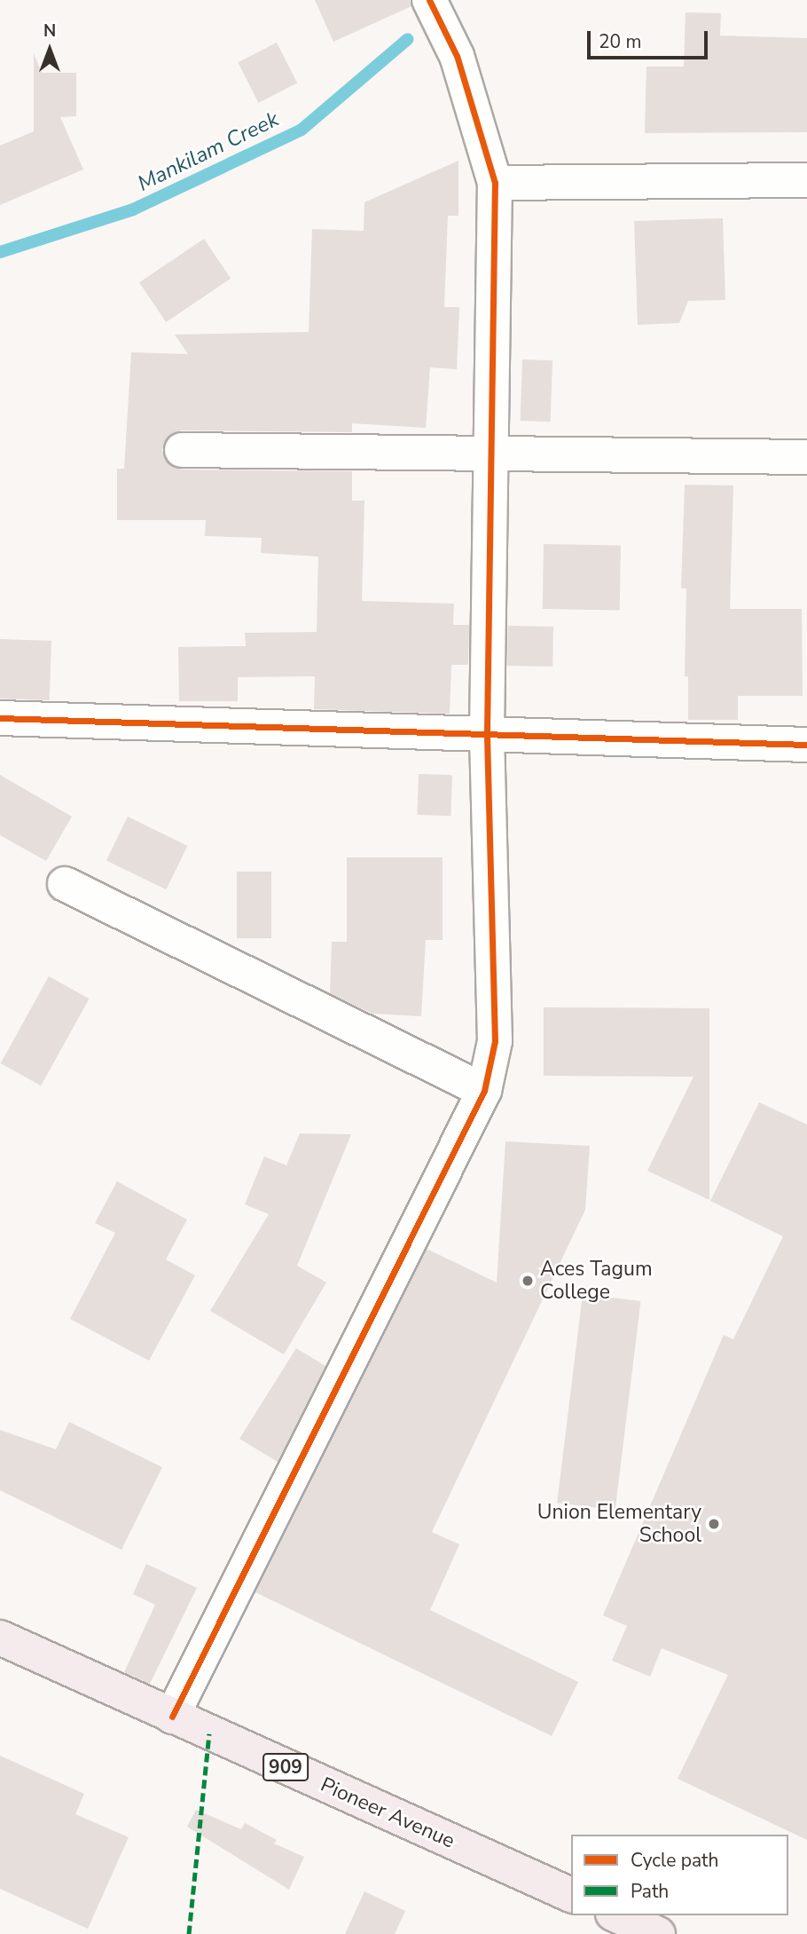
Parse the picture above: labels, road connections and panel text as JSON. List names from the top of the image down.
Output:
{
  "streets": {
    "highway": ["909", "Pioneer Avenue"]
  },
  "water": ["Mankilam Creek"],
  "places": ["Aces Tagum College", "Union Elementary School"],
  "legend": ["Cycle path", "Path"],
  "scale_bar": "20 m",
  "north": "top"
}
